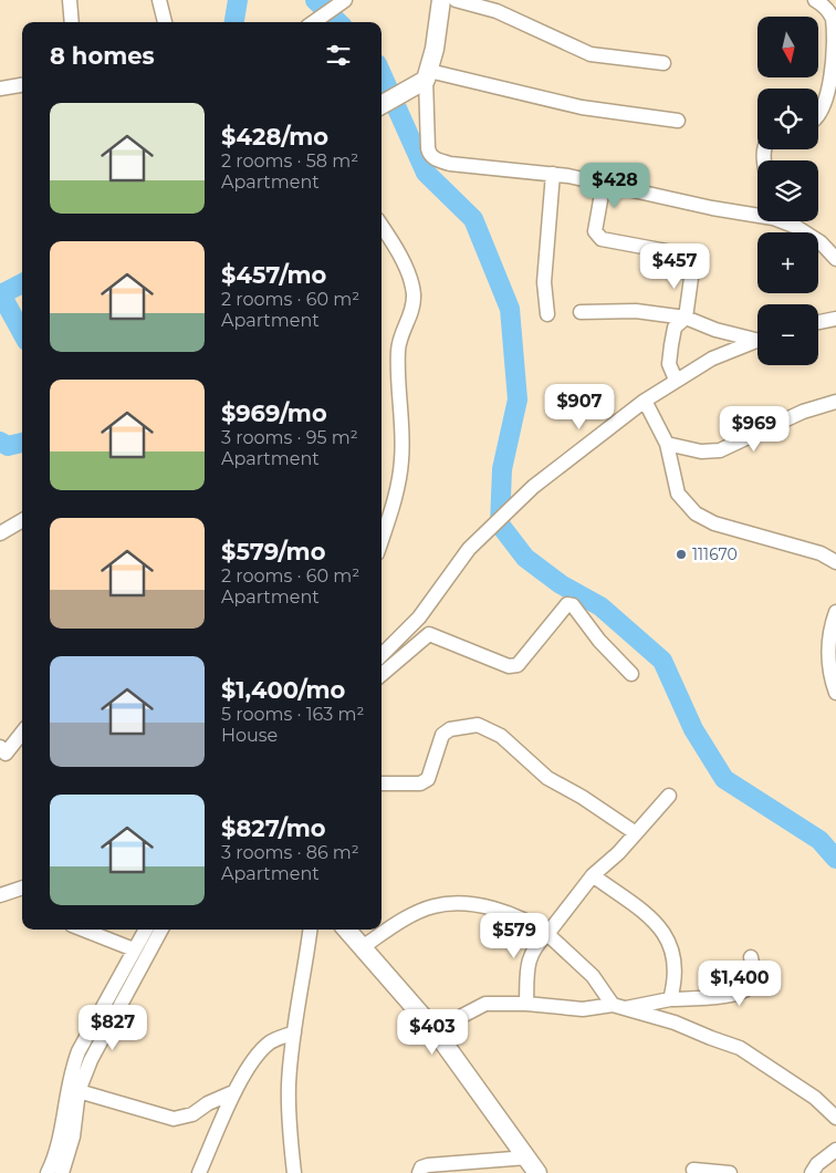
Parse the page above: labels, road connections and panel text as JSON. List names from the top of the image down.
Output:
{
  "places": ["111670"],
  "north": "bottom",
  "page": {
    "map_buttons": ["+", "−"],
    "heading": "8 homes",
    "list": [
      {
        "name": "$428/mo",
        "note": "2 rooms · 58 m² · Apartment"
      },
      {
        "name": "$457/mo",
        "note": "2 rooms · 60 m² · Apartment"
      },
      {
        "name": "$969/mo",
        "note": "3 rooms · 95 m² · Apartment"
      },
      {
        "name": "$579/mo",
        "note": "2 rooms · 60 m² · Apartment"
      },
      {
        "name": "$1,400/mo",
        "note": "5 rooms · 163 m² · House"
      },
      {
        "name": "$827/mo",
        "note": "3 rooms · 86 m² · Apartment"
      }
    ],
    "price": [
      "$428",
      "$457",
      "$907",
      "$969",
      "$579",
      "$1,400",
      "$827",
      "$403"
    ]
  }
}
